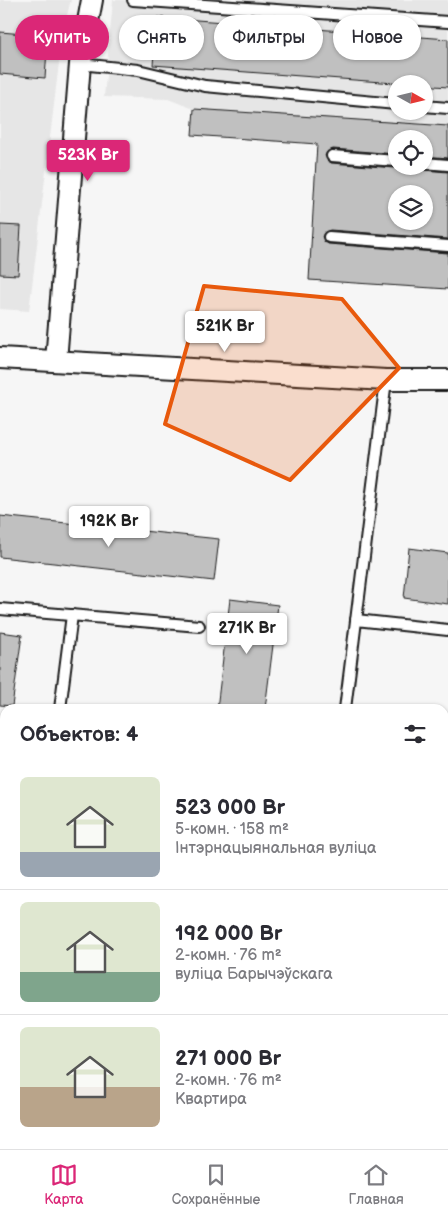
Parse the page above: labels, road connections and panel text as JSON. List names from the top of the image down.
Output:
{
  "north": "right",
  "page": {
    "chip": [
      "Купить",
      "Снять",
      "Фильтры",
      "Новое"
    ],
    "price": [
      "523K Br",
      "521K Br",
      "192K Br",
      "271K Br"
    ],
    "heading": "Объектов: 4",
    "list": [
      {
        "name": "523 000 Br",
        "note": "5-комн. · 158 m² · Інтэрнацыянальная вуліца"
      },
      {
        "name": "192 000 Br",
        "note": "2-комн. · 76 m² · вуліца Барычэўскага"
      },
      {
        "name": "271 000 Br",
        "note": "2-комн. · 76 m² · Квартира"
      }
    ],
    "tabs": ["Карта", "Сохранённые", "Главная"]
  }
}
